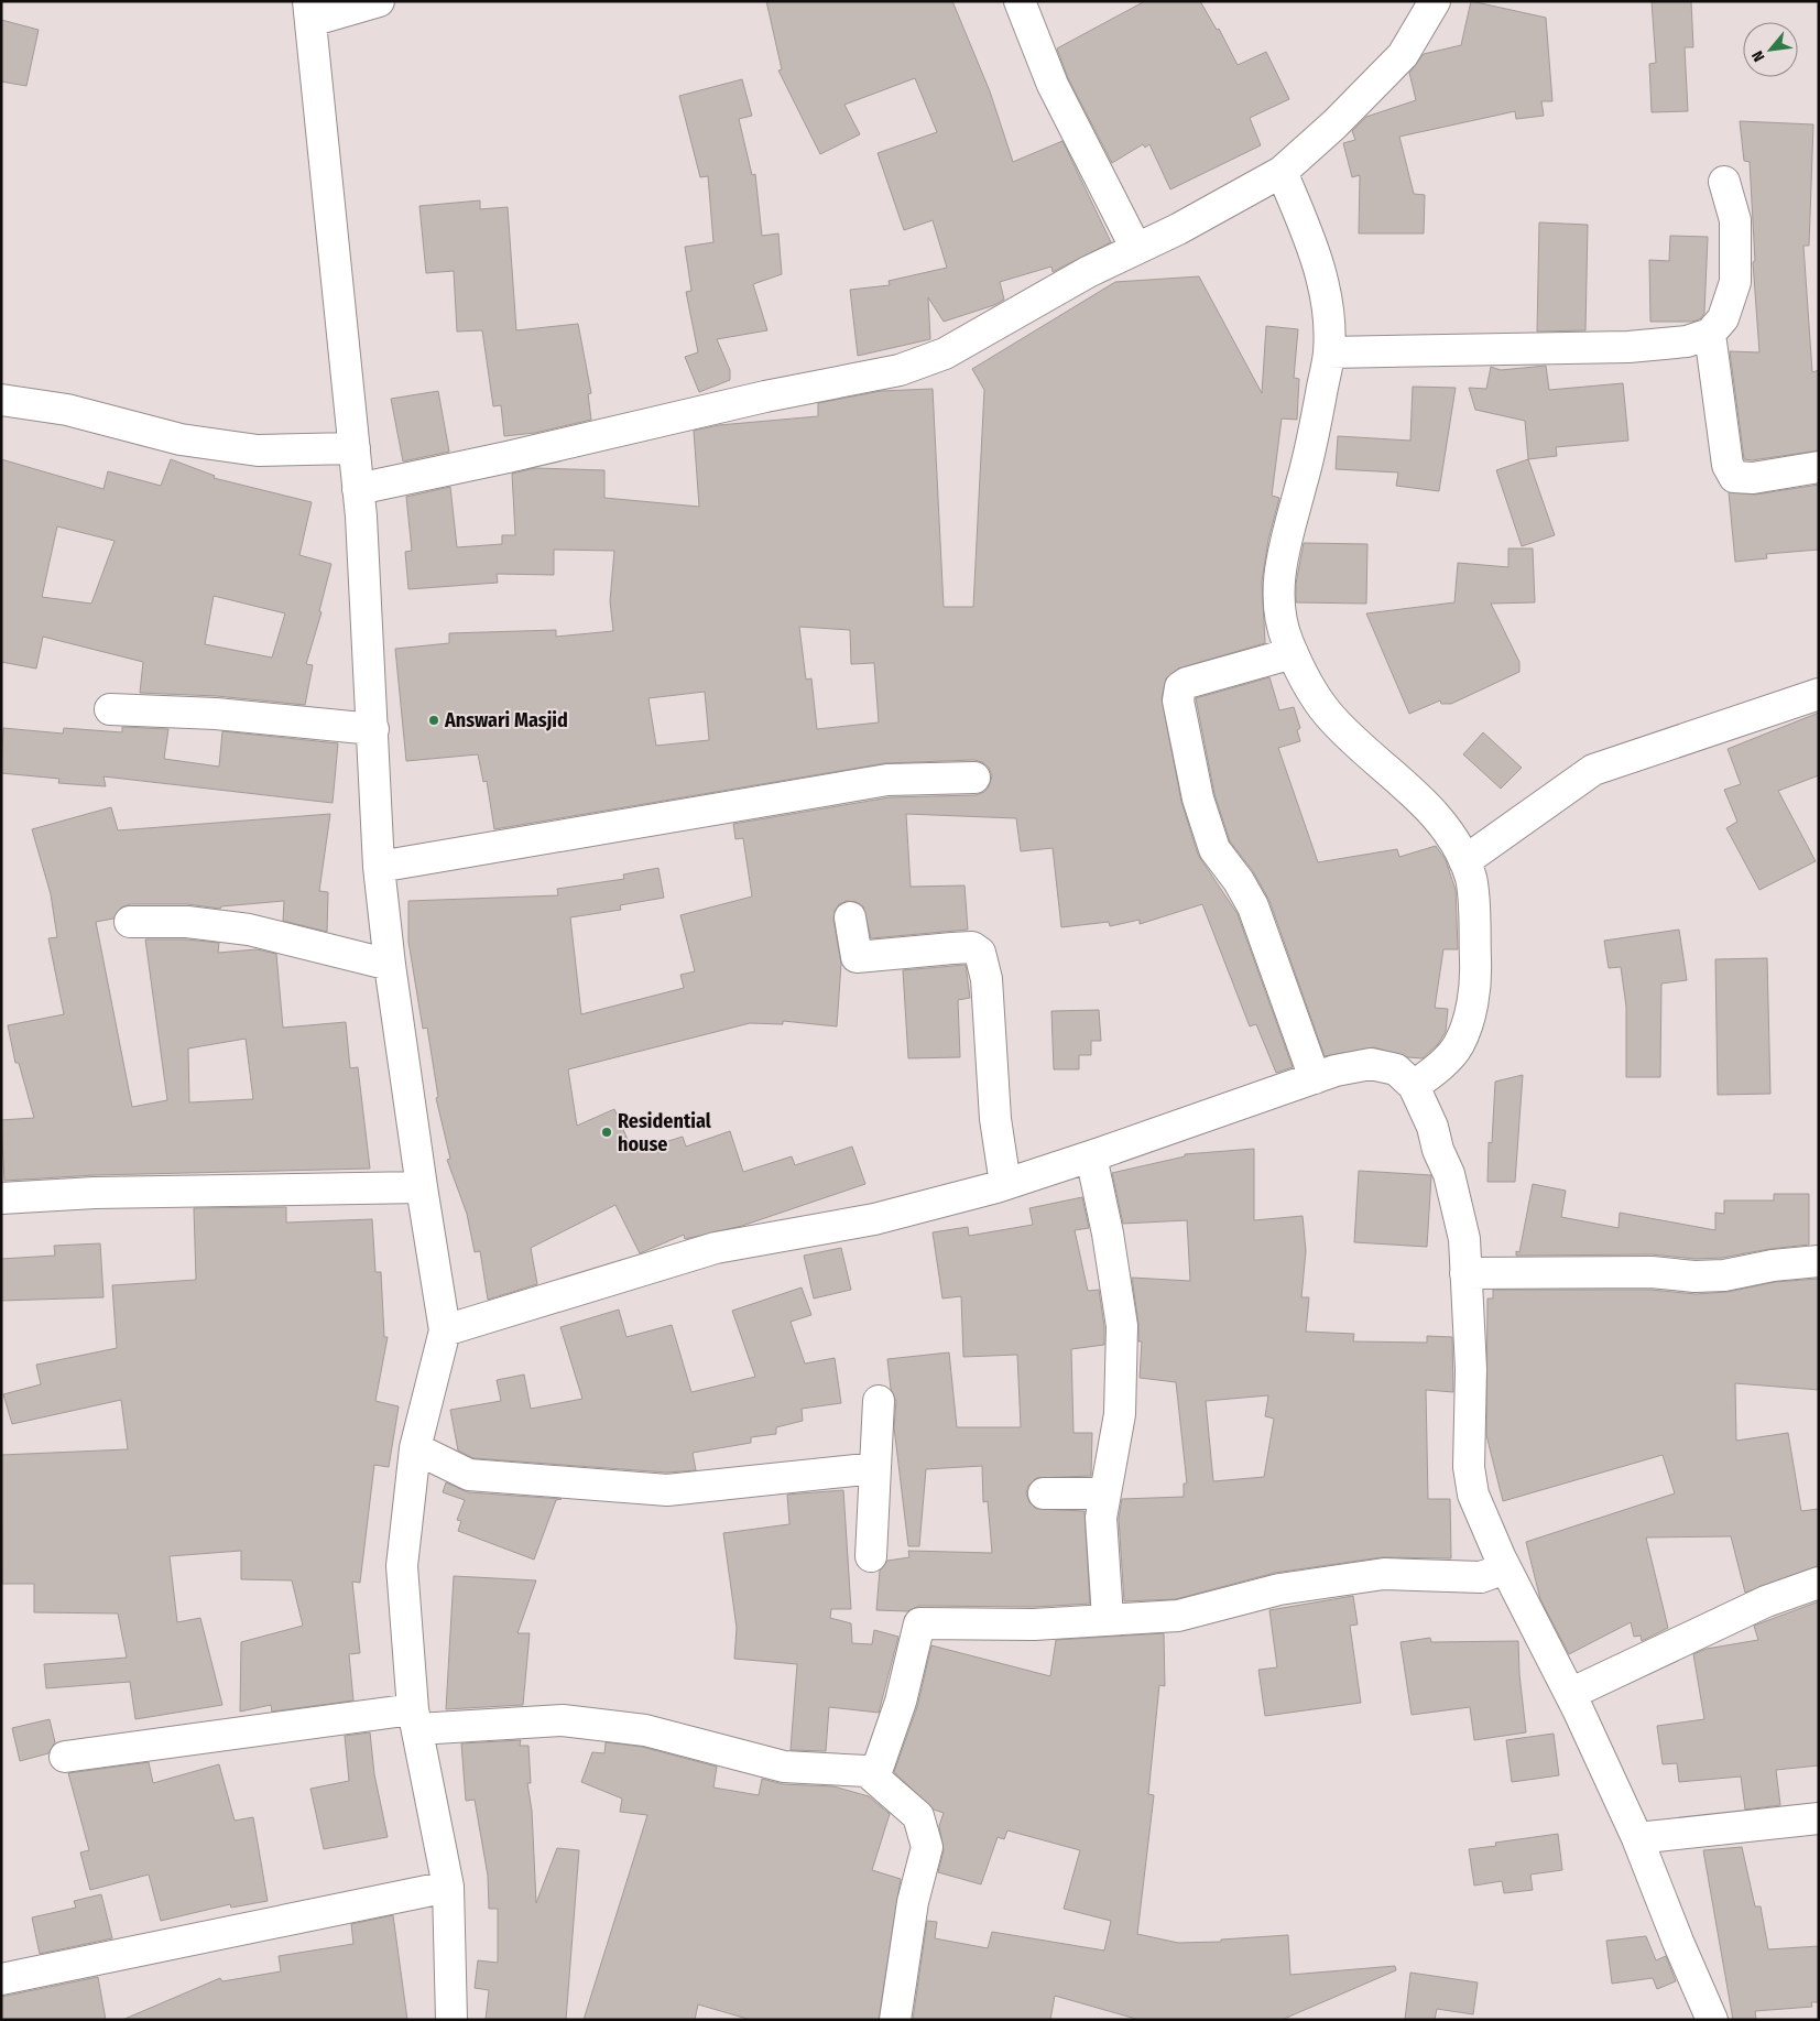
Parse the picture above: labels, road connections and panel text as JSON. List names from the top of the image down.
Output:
{
  "places": ["Answari Masjid", "Residential house"],
  "north": "bottom left"
}
